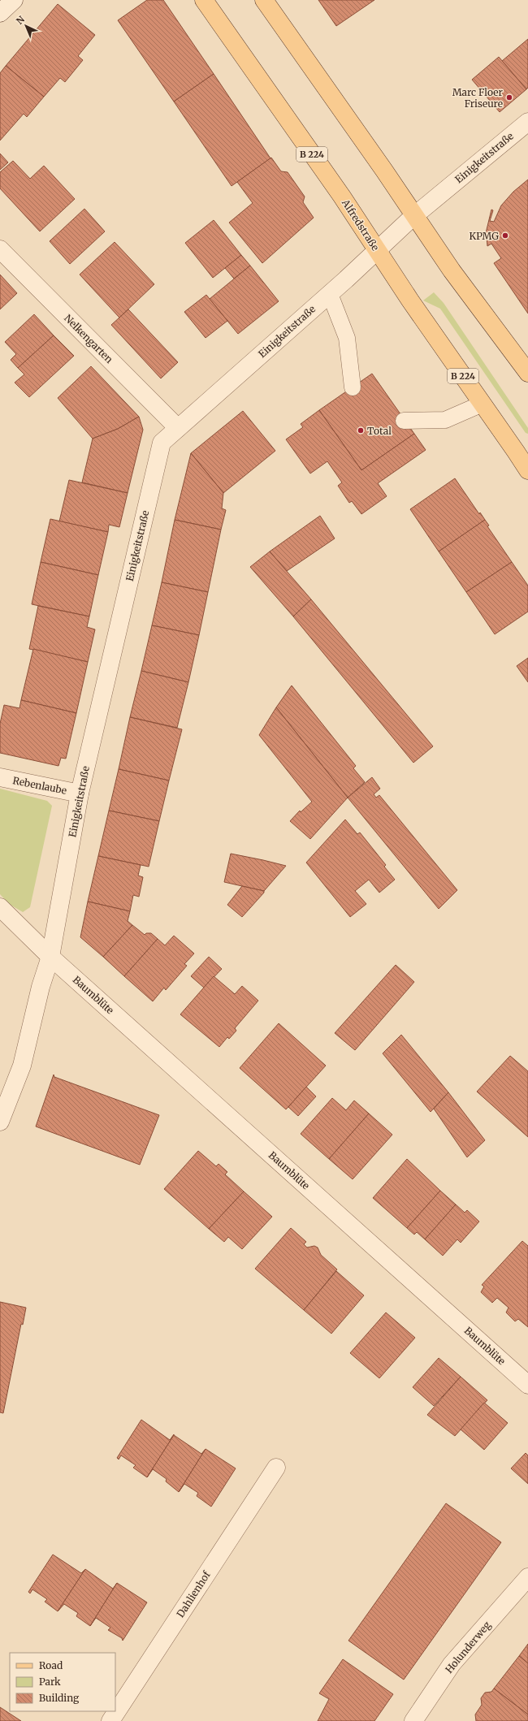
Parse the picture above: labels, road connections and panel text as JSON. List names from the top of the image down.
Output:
{
  "streets": {
    "main road": ["B 224", "Alfredstraße"],
    "street": [
      "Einigkeitstraße",
      "Nelkengarten",
      "Rebenlaube",
      "Baumblüte",
      "Dahlienhof",
      "Holunderweg"
    ]
  },
  "crossings": [
    ["Einigkeitstraße", "Alfredstraße"],
    ["Einigkeitstraße", "Nelkengarten"],
    ["Einigkeitstraße", "Rebenlaube"],
    ["Einigkeitstraße", "Baumblüte"]
  ],
  "places": ["Marc Floer Friseure", "KPMG", "Total"],
  "legend": ["Road", "Park", "Building"],
  "north": "top left"
}
